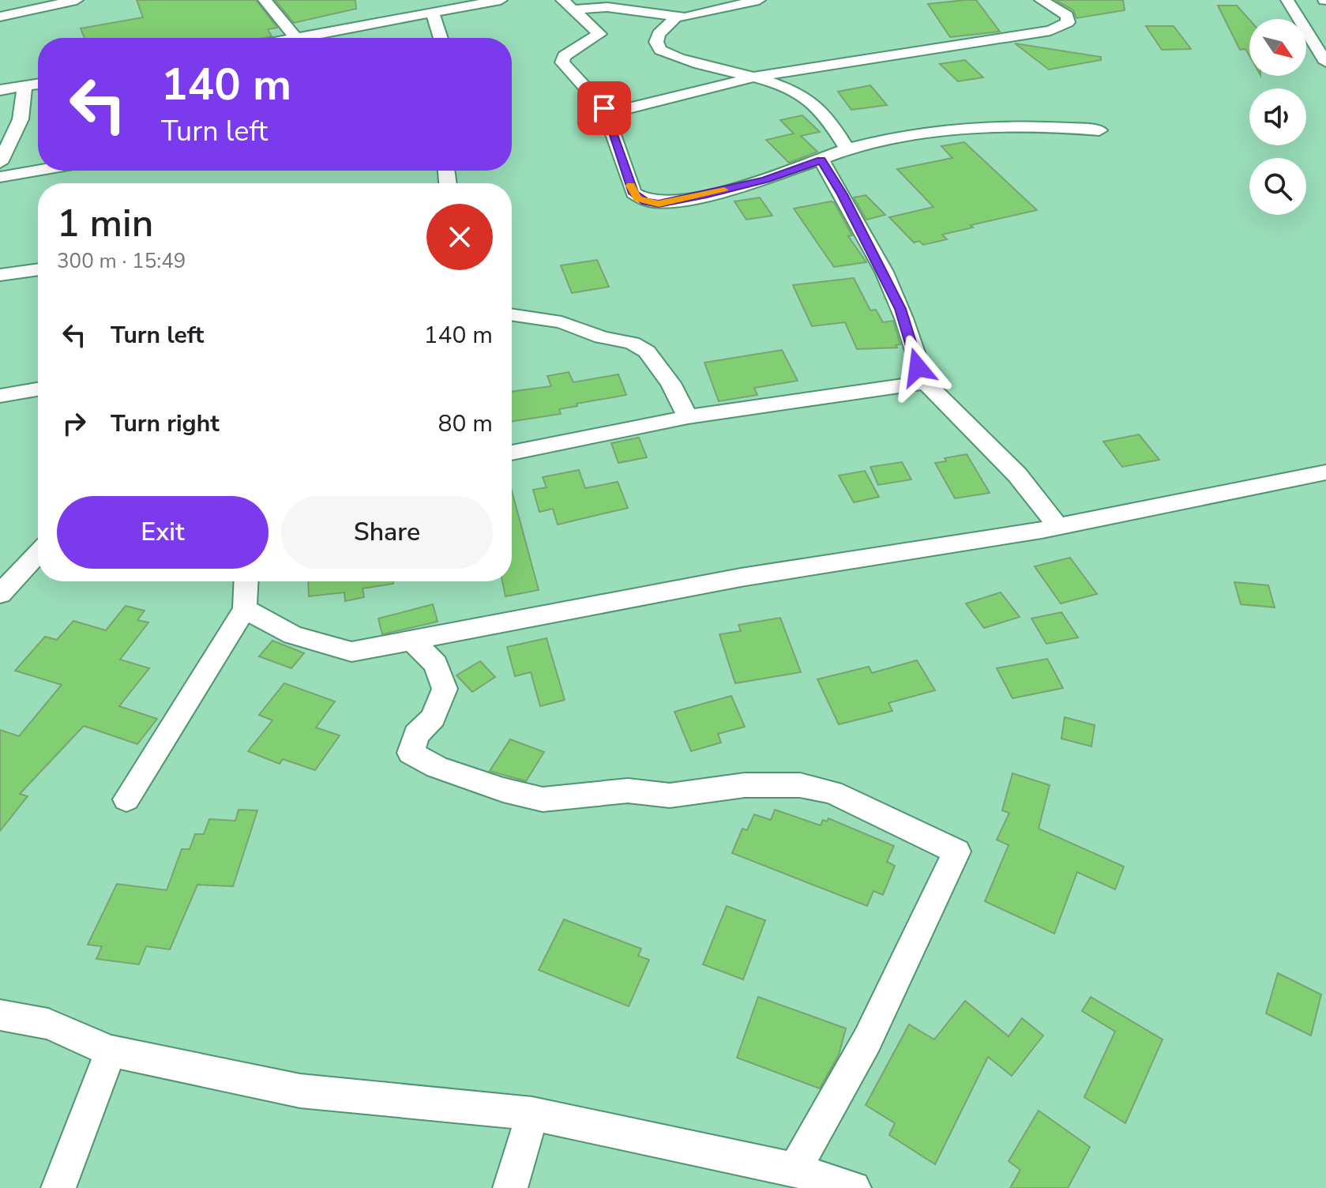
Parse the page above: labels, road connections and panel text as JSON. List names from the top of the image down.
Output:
{
  "north": "bottom right",
  "page": {
    "turn": ["140 m", "Turn left"],
    "heading": ["1 min", "300 m · 15:49"],
    "list": [
      {
        "name": "Turn left",
        "value": "140 m"
      },
      {
        "name": "Turn right",
        "value": "80 m"
      }
    ],
    "buttons": ["Exit", "Share"]
  }
}
